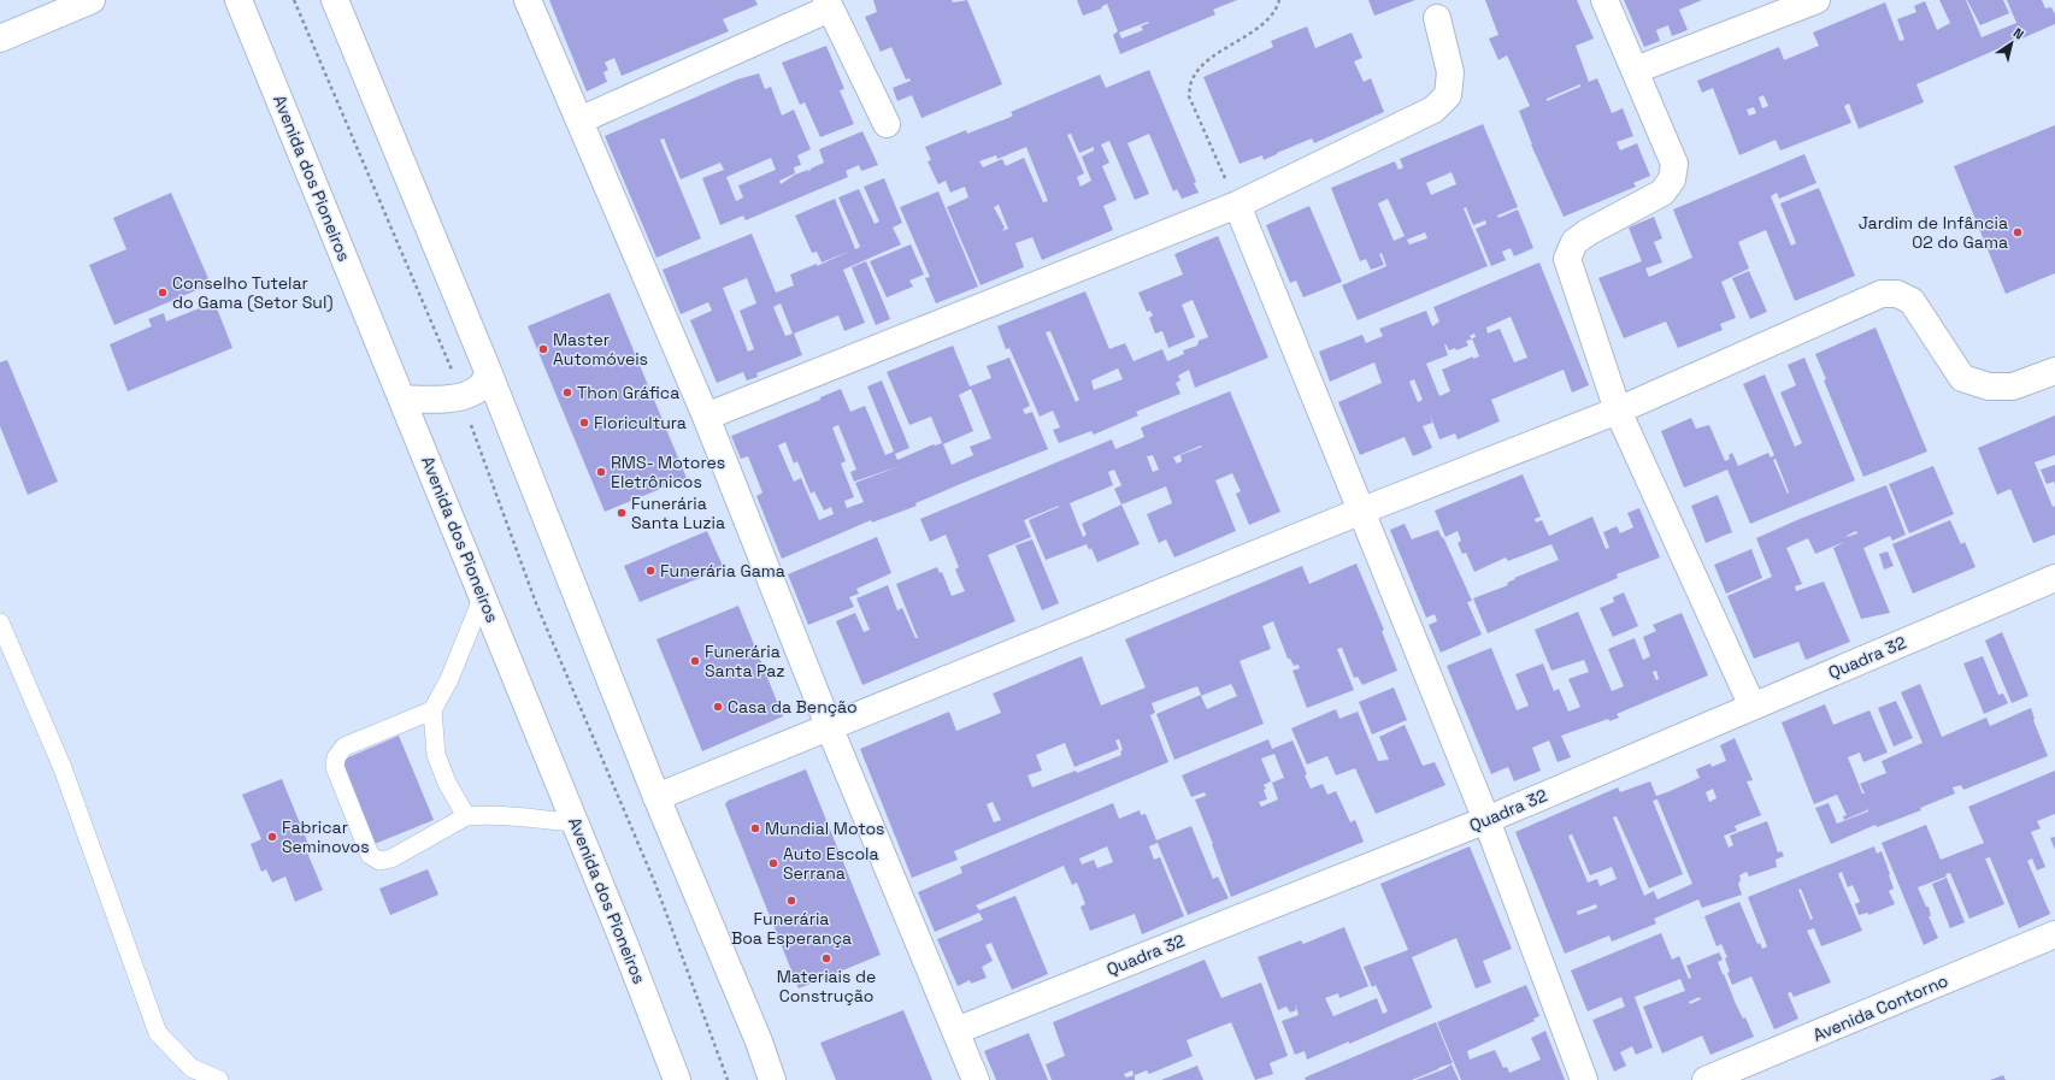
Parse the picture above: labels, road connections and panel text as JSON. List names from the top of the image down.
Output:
{
  "streets": {
    "street": ["Avenida dos Pioneiros", "Quadra 32", "Avenida Contorno"]
  },
  "places": [
    "Jardim de Infância 02 do Gama",
    "Conselho Tutelar do Gama (Setor Sul)",
    "Master Automóveis",
    "Thon Gráfica",
    "Floricultura",
    "RMS- Motores Eletrônicos",
    "Funerária Santa Luzia",
    "Funerária Gama",
    "Funerária Santa Paz",
    "Casa da Benção",
    "Mundial Motos",
    "Fabricar Seminovos",
    "Auto Escola Serrana",
    "Funerária Boa Esperança",
    "Materiais de Construção"
  ],
  "north": "top right"
}
